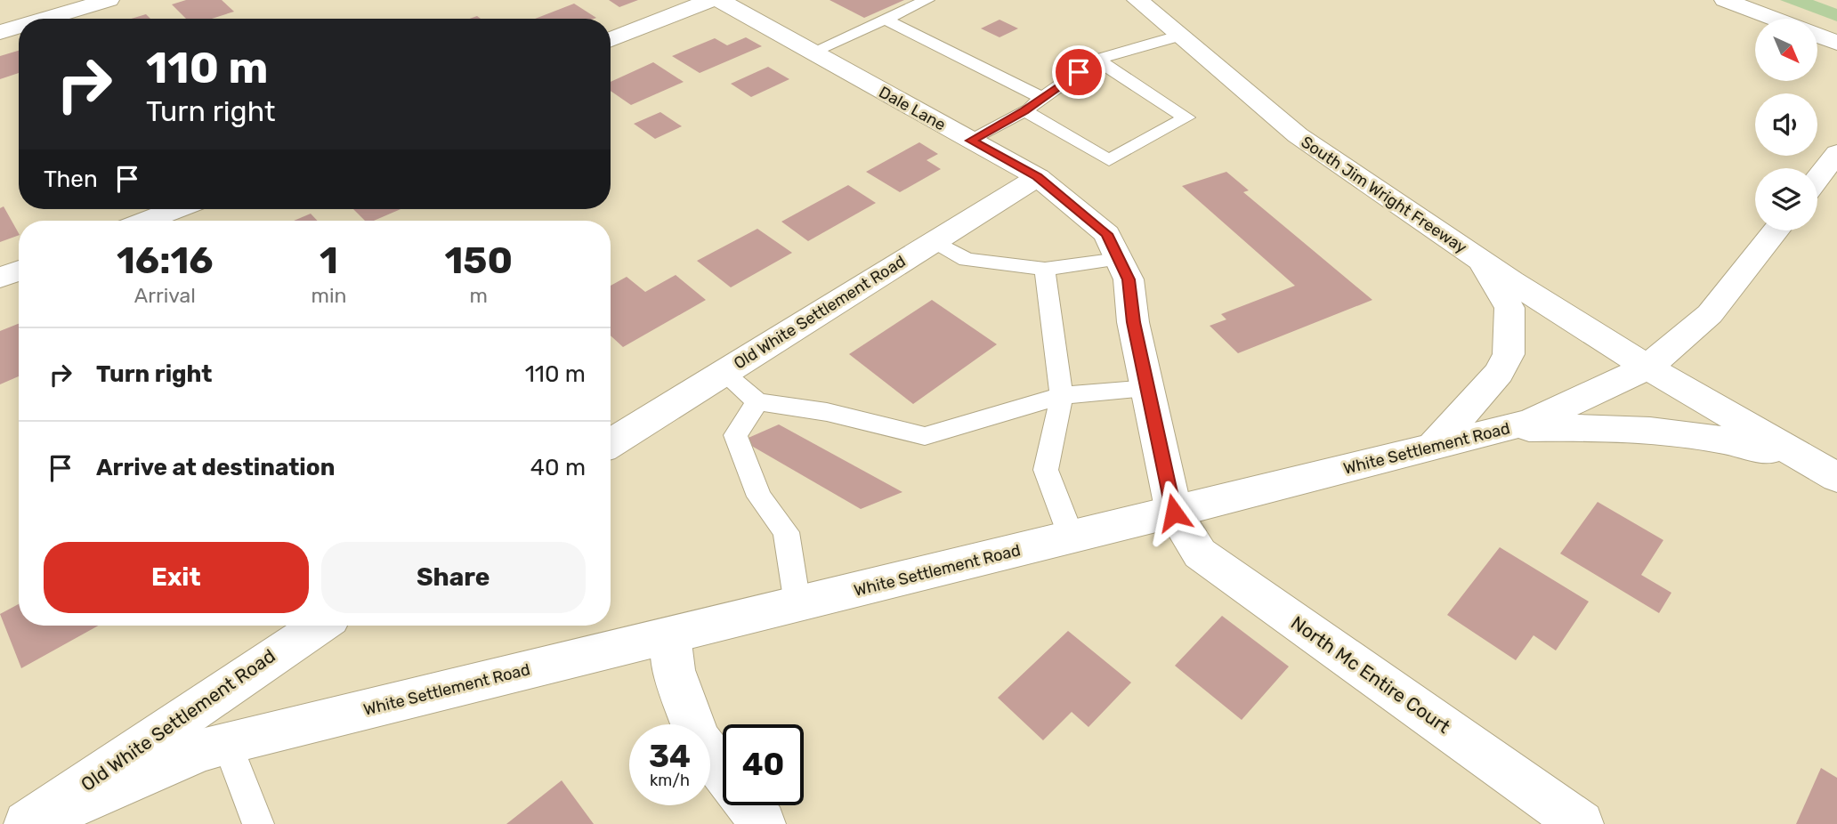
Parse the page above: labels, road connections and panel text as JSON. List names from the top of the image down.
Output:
{
  "streets": {
    "main road": [
      "Dale Lane",
      "South Jim Wright Freeway",
      "Old White Settlement Road",
      "White Settlement Road",
      "North Mc Entire Court"
    ]
  },
  "crossings": [
    ["Dale Lane", "Old White Settlement Road"],
    ["Dale Lane", "White Settlement Road"],
    ["Dale Lane", "North Mc Entire Court"],
    ["South Jim Wright Freeway", "White Settlement Road"],
    ["Old White Settlement Road", "White Settlement Road"],
    ["White Settlement Road", "North Mc Entire Court"]
  ],
  "north": "bottom right",
  "page": {
    "turn": ["110 m", "Turn right"],
    "then": "Then",
    "eta": [
      "16:16",
      "Arrival",
      "1",
      "min",
      "150",
      "m"
    ],
    "list": [
      {
        "name": "Turn right",
        "value": "110 m"
      },
      {
        "name": "Arrive at destination",
        "value": "40 m"
      }
    ],
    "buttons": ["Exit", "Share"],
    "speed": "34 km/h",
    "limit": "40"
  }
}
